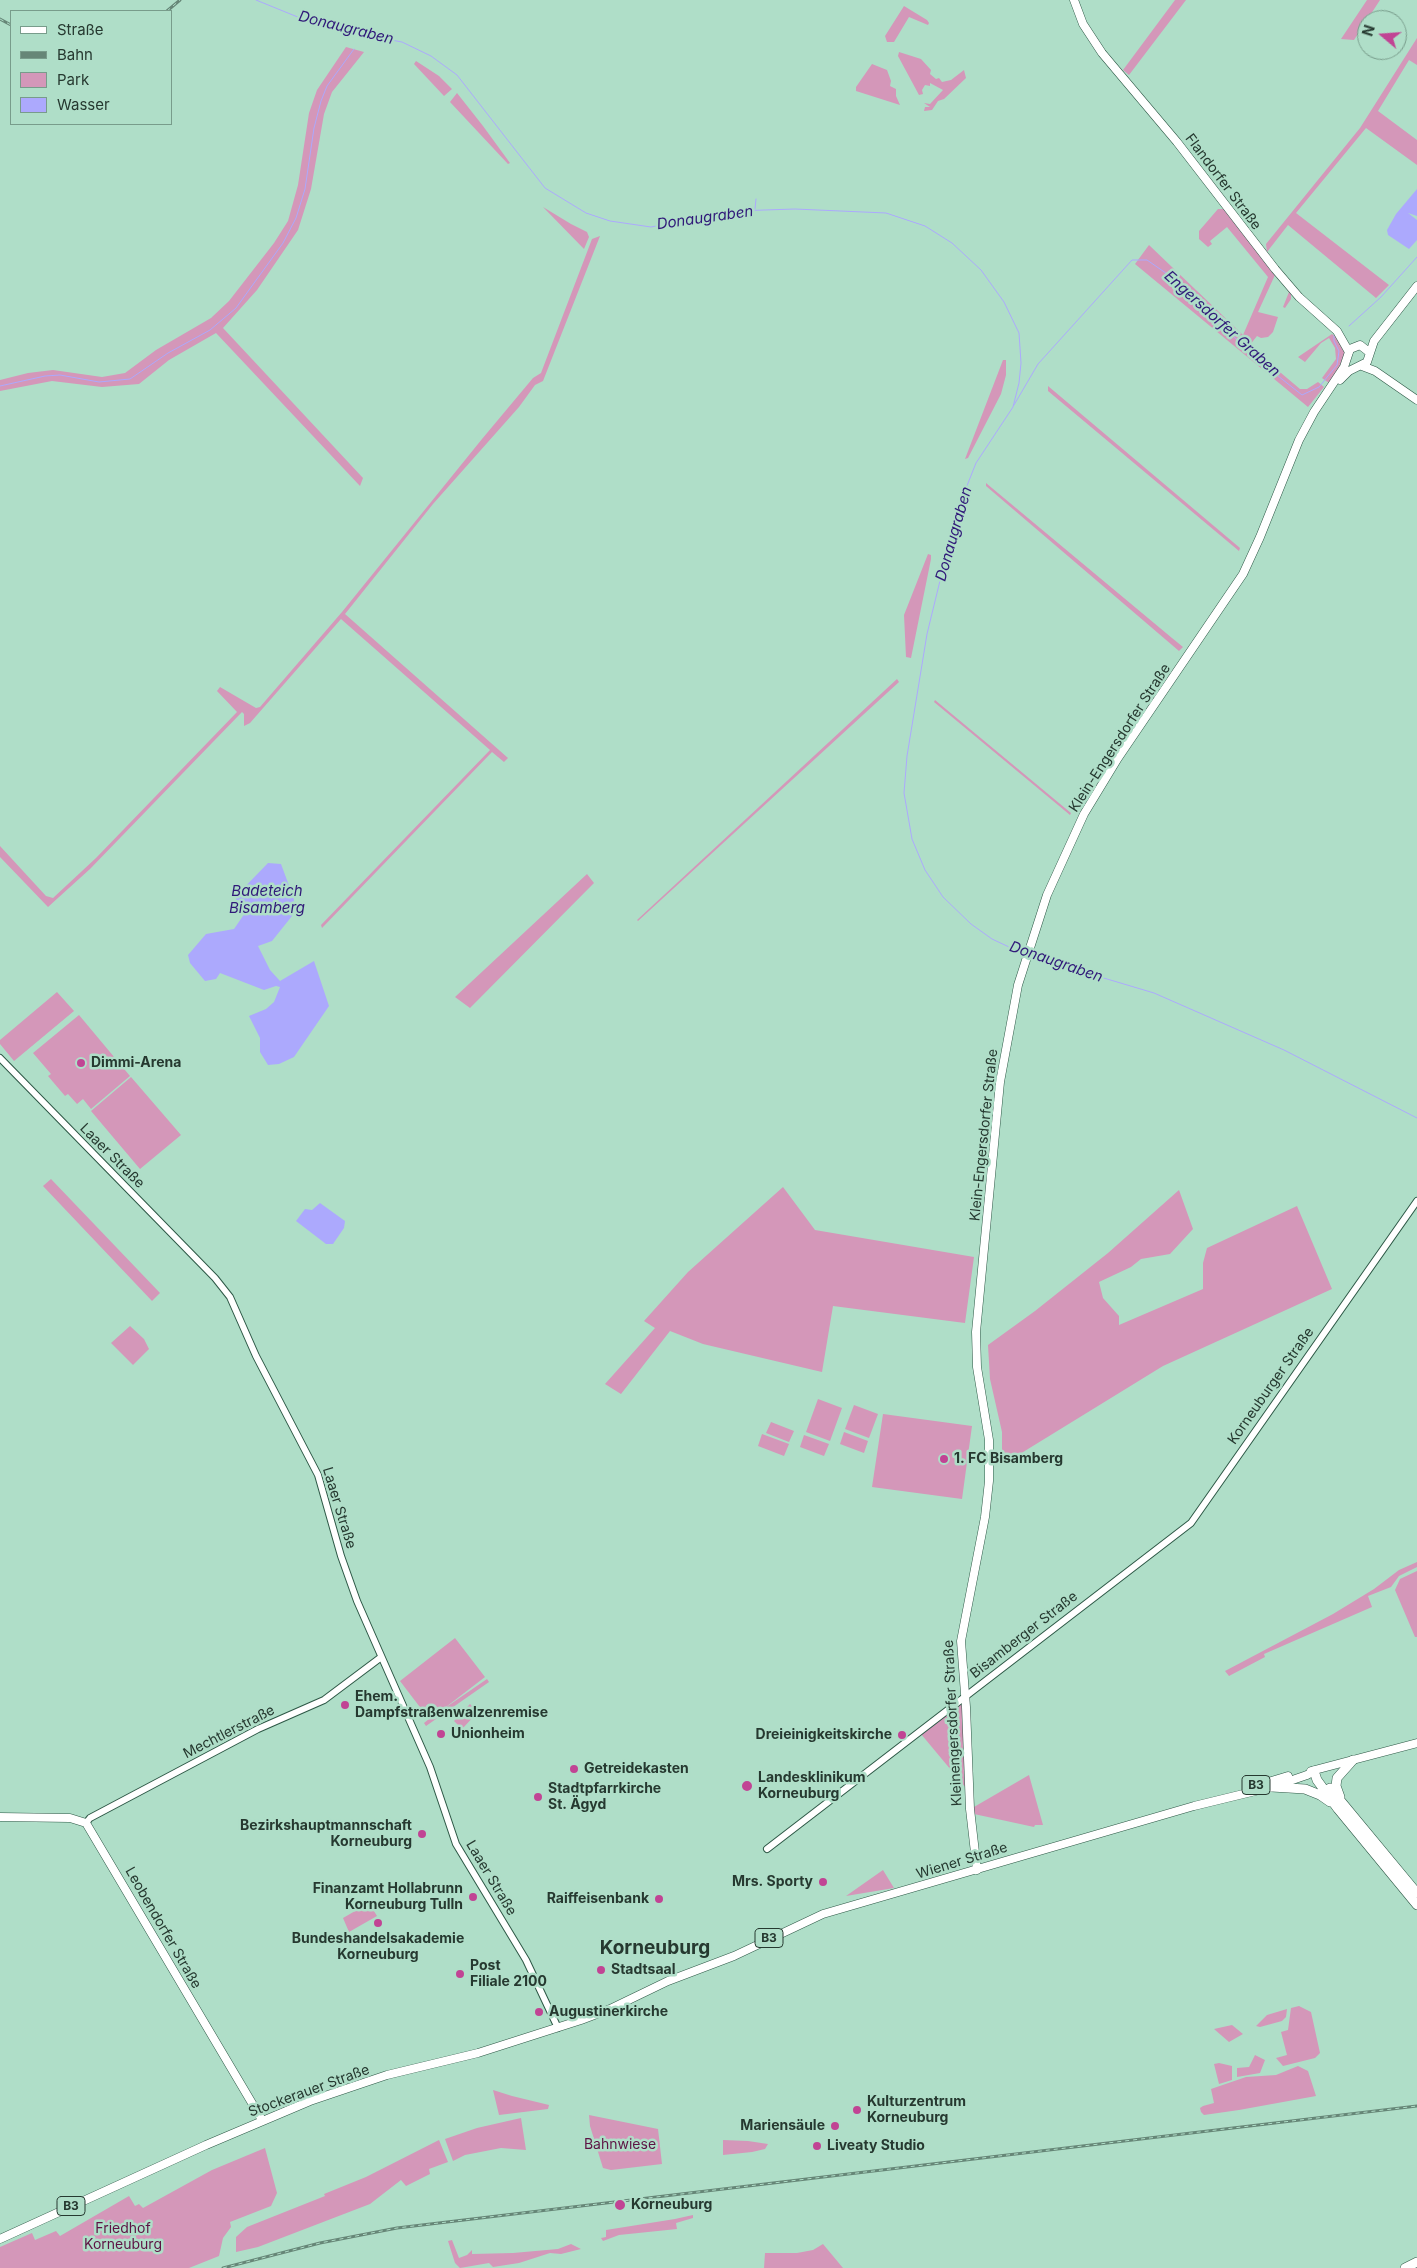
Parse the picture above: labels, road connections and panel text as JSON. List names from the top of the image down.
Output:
{
  "streets": {
    "main road": [
      "Flandorfer Straße",
      "Klein-Engersdorfer Straße",
      "Kleinengersdorfer Straße",
      "B3",
      "Wiener Straße",
      "Leobendorfer Straße",
      "Stockerauer Straße"
    ],
    "street": [
      "Laaer Straße",
      "Korneuburger Straße",
      "Bisamberger Straße",
      "Mechtlerstraße"
    ]
  },
  "crossings": [
    ["Flandorfer Straße", "Klein-Engersdorfer Straße"],
    ["Klein-Engersdorfer Straße", "Kleinengersdorfer Straße"],
    ["Laaer Straße", "Mechtlerstraße"],
    ["Laaer Straße", "Stockerauer Straße"],
    ["Korneuburger Straße", "Bisamberger Straße"],
    ["Bisamberger Straße", "Kleinengersdorfer Straße"],
    ["Kleinengersdorfer Straße", "Wiener Straße"],
    ["Mechtlerstraße", "Leobendorfer Straße"],
    ["Wiener Straße", "Stockerauer Straße"],
    ["Leobendorfer Straße", "Stockerauer Straße"]
  ],
  "districts": ["Korneuburg"],
  "water": ["Donaugraben", "Engersdorfer Graben", "Badeteich Bisamberg"],
  "parks": ["Bahnwiese", "Friedhof Korneuburg"],
  "places": [
    "Dimmi-Arena",
    "1. FC Bisamberg",
    "Ehem. Dampfstraßenwalzenremise",
    "Unionheim",
    "Dreieinigkeitskirche",
    "Getreidekasten",
    "Landesklinikum Korneuburg",
    "Stadtpfarrkirche St. Ägyd",
    "Bezirkshauptmannschaft Korneuburg",
    "Mrs. Sporty",
    "Finanzamt Hollabrunn Korneuburg Tulln",
    "Raiffeisenbank",
    "Bundeshandelsakademie Korneuburg",
    "Stadtsaal",
    "Post Filiale 2100",
    "Augustinerkirche",
    "Kulturzentrum Korneuburg",
    "Mariensäule",
    "Liveaty Studio",
    "Korneuburg"
  ],
  "legend": [
    "Straße",
    "Bahn",
    "Park",
    "Wasser"
  ],
  "north": "left"
}
